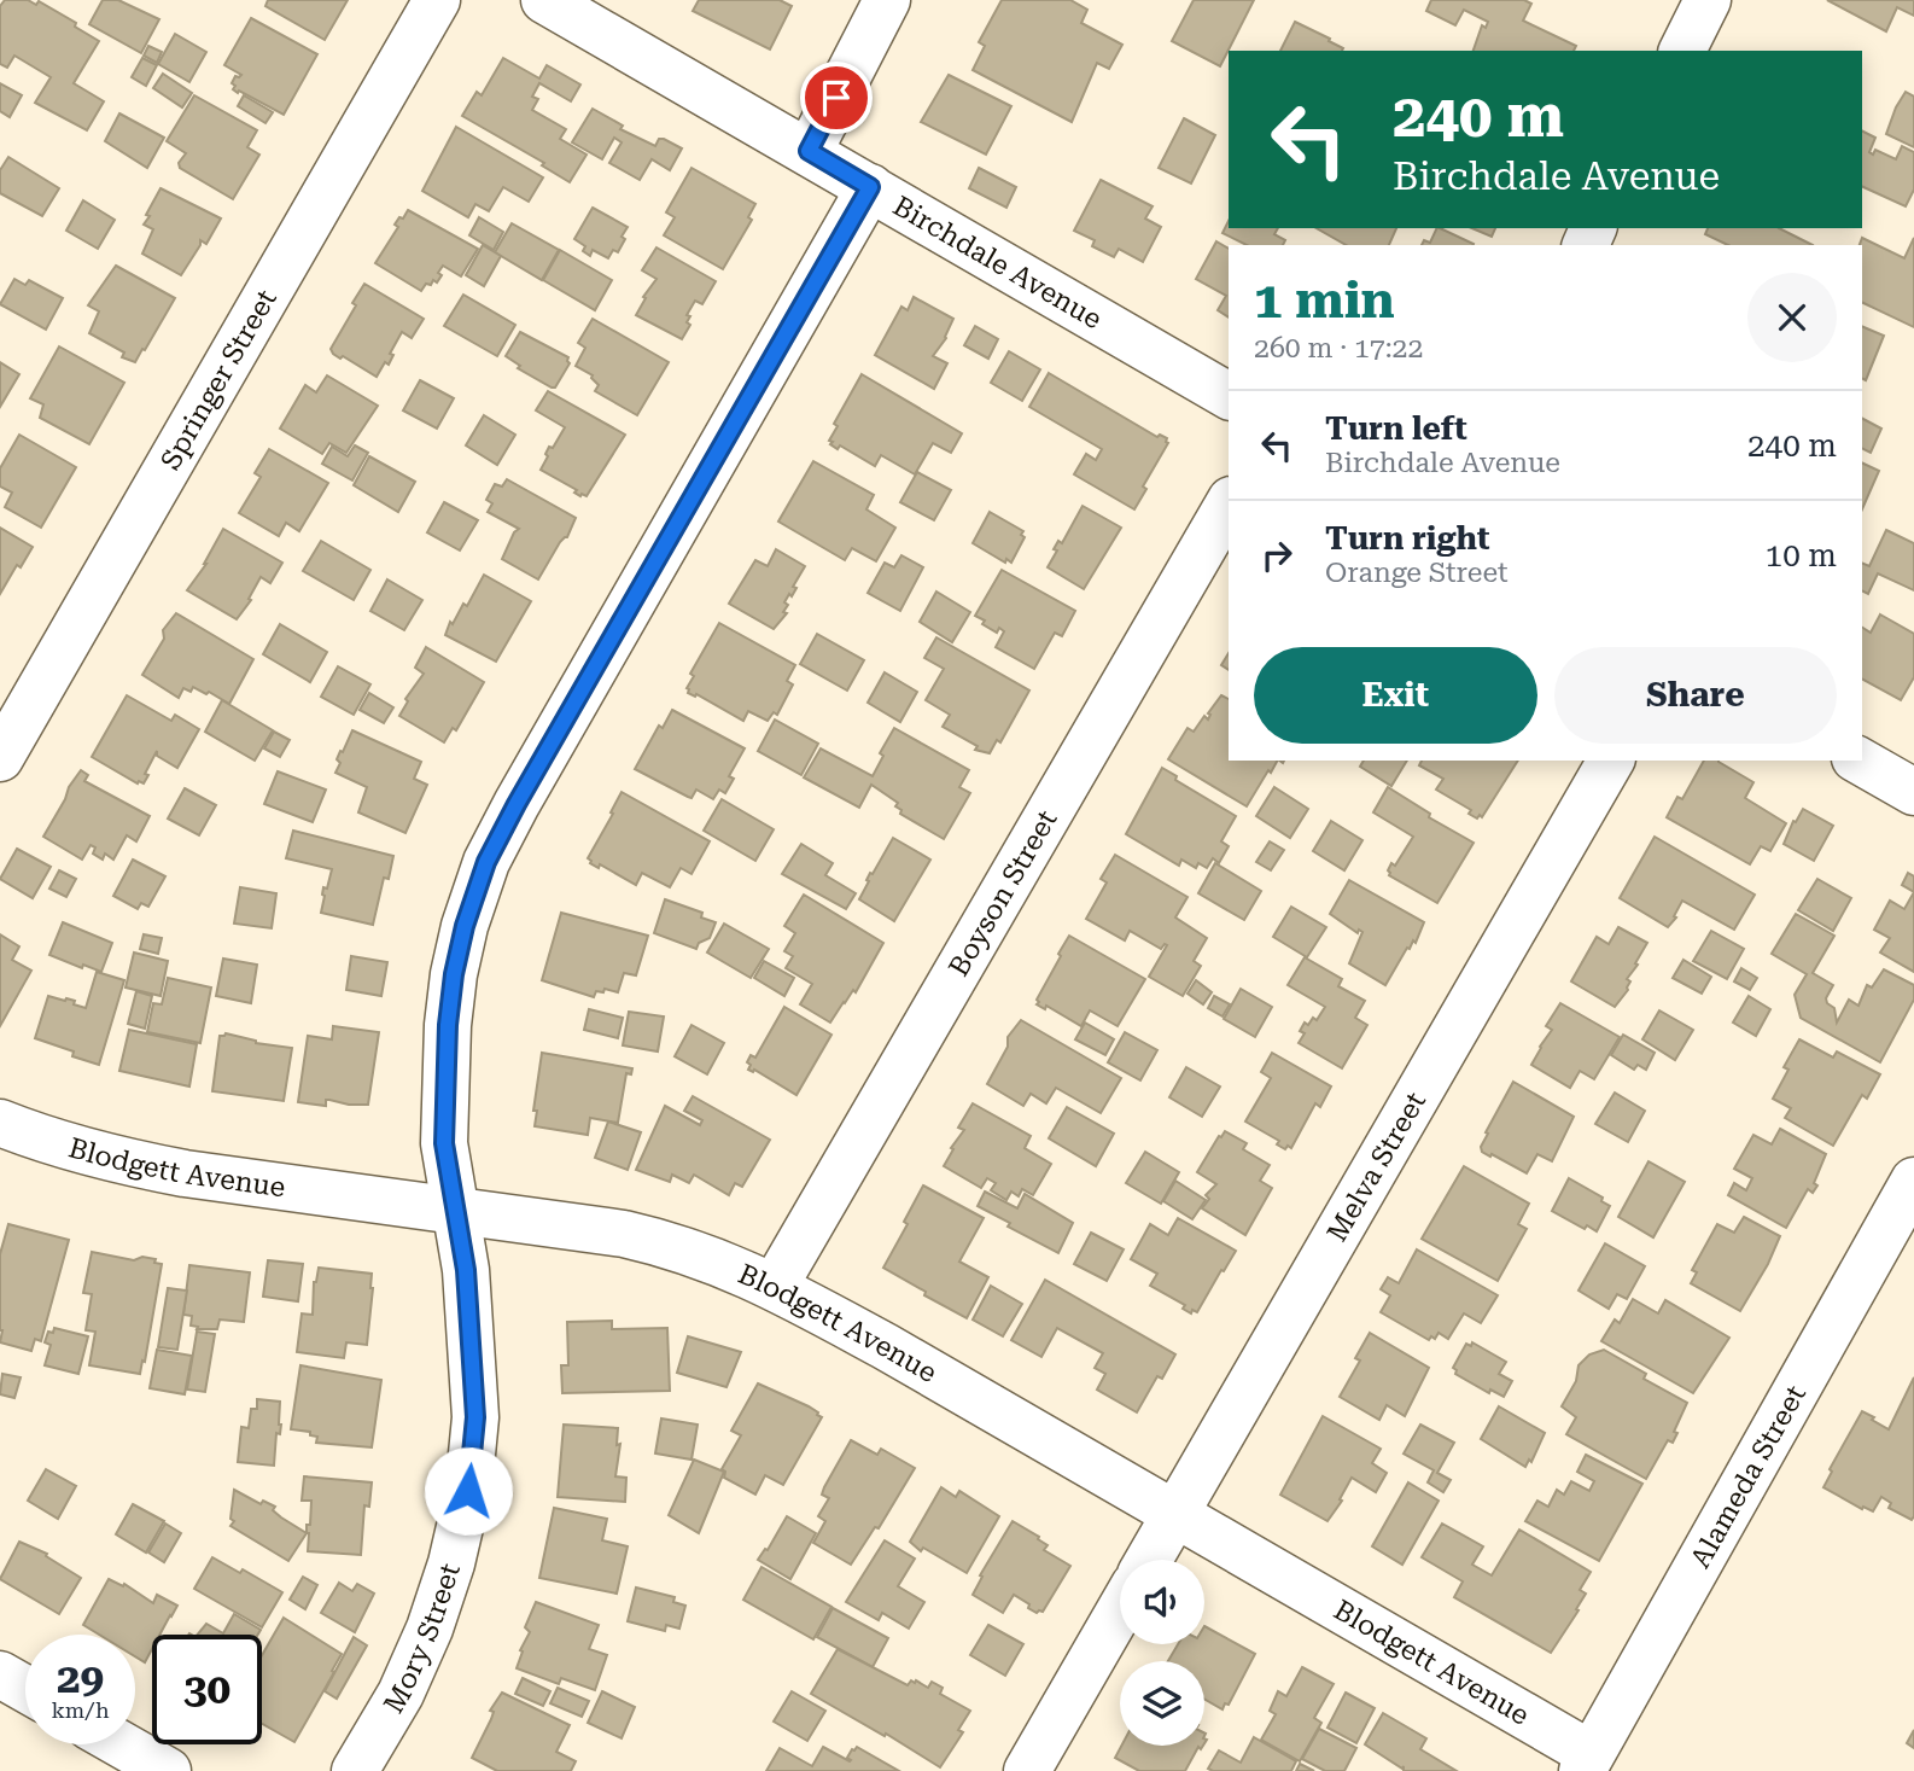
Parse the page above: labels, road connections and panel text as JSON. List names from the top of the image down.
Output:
{
  "streets": {
    "street": [
      "Birchdale Avenue",
      "Springer Street",
      "Boyson Street",
      "Blodgett Avenue",
      "Melva Street",
      "Alameda Street",
      "Mory Street"
    ]
  },
  "crossings": [
    ["Birchdale Avenue", "Mory Street"],
    ["Boyson Street", "Blodgett Avenue"],
    ["Blodgett Avenue", "Melva Street"],
    ["Blodgett Avenue", "Alameda Street"],
    ["Blodgett Avenue", "Mory Street"]
  ],
  "page": {
    "turn": ["240 m", "Birchdale Avenue"],
    "heading": ["1 min", "260 m · 17:22"],
    "list": [
      {
        "name": "Turn left",
        "note": "Birchdale Avenue",
        "value": "240 m"
      },
      {
        "name": "Turn right",
        "note": "Orange Street",
        "value": "10 m"
      }
    ],
    "buttons": ["Exit", "Share"],
    "speed": "29 km/h",
    "limit": "30"
  }
}
